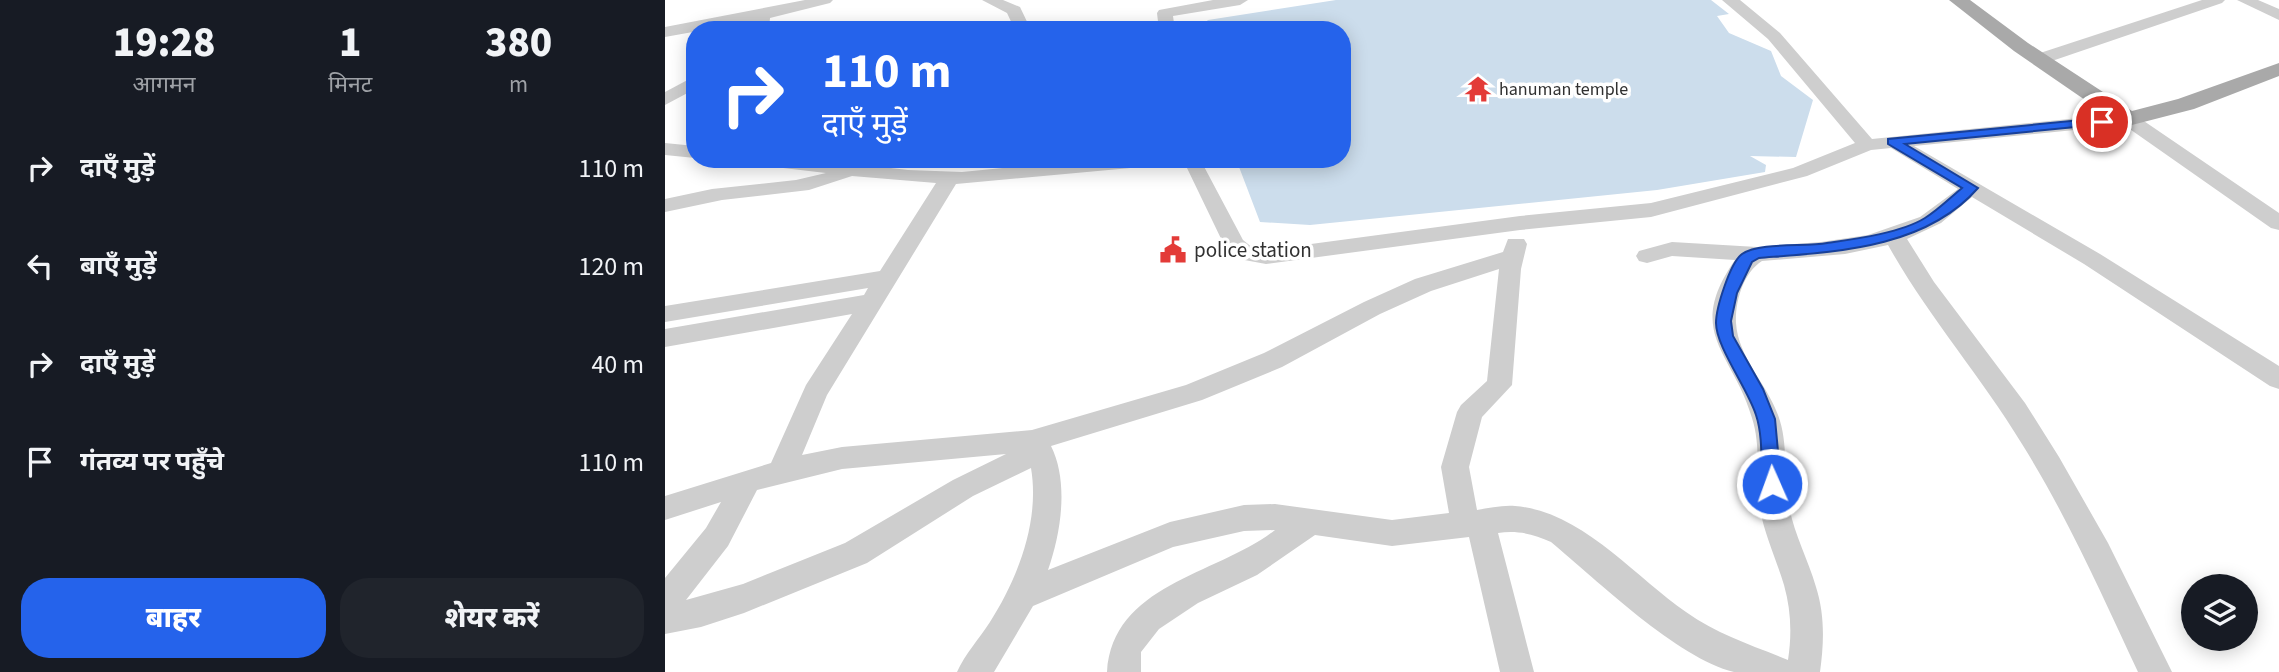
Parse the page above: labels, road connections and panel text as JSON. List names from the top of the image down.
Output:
{
  "places": {
    "temple": ["hanuman temple"],
    "public building": ["police station"]
  },
  "page": {
    "eta": [
      "19:28",
      "आगमन",
      "1",
      "मिनट",
      "380",
      "m"
    ],
    "turn": ["110 m", "दाएँ मुड़ें"],
    "list": [
      {
        "name": "दाएँ मुड़ें",
        "value": "110 m"
      },
      {
        "name": "बाएँ मुड़ें",
        "value": "120 m"
      },
      {
        "name": "दाएँ मुड़ें",
        "value": "40 m"
      },
      {
        "name": "गंतव्य पर पहुँचे",
        "value": "110 m"
      }
    ],
    "buttons": ["बाहर", "शेयर करें"]
  }
}
